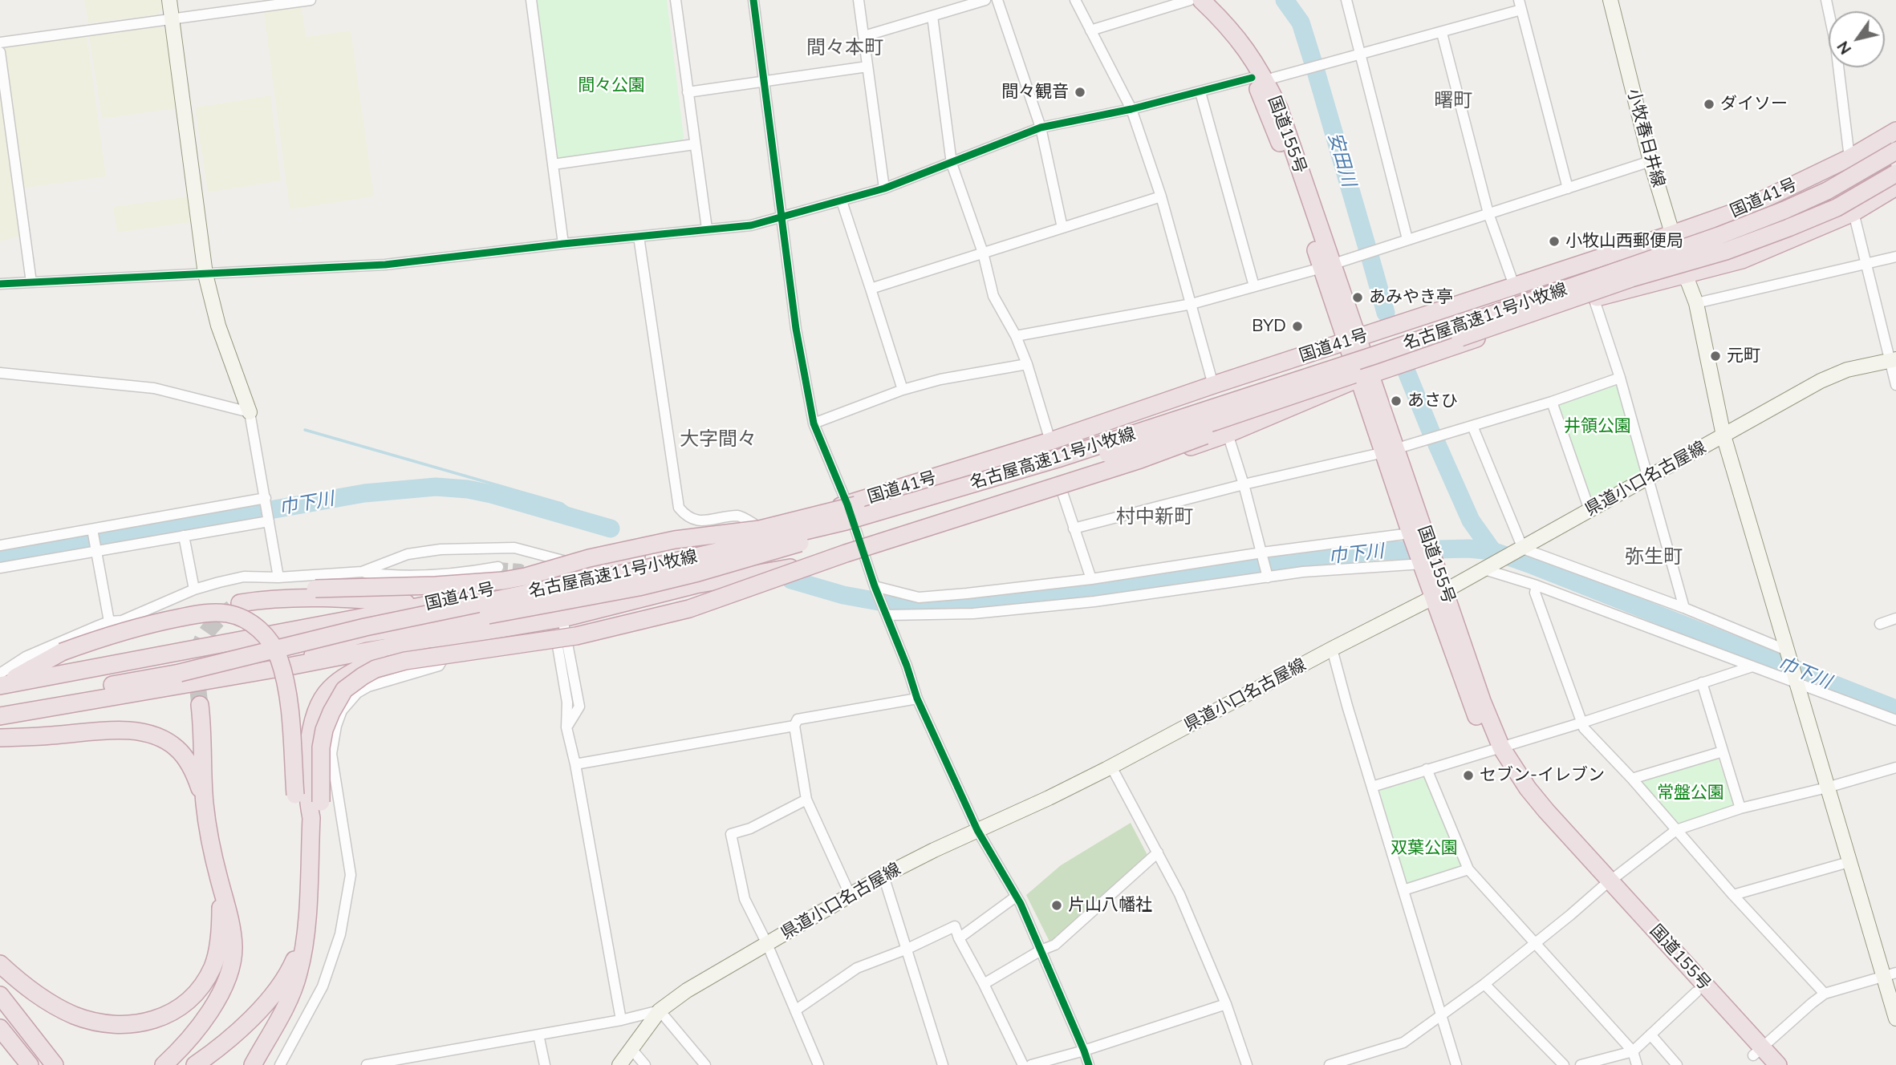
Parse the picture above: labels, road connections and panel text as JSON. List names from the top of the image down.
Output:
{
  "streets": {
    "highway": ["国道155号", "国道41号", "名古屋高速11号小牧線"],
    "main road": ["小牧春日井線", "県道小口名古屋線"]
  },
  "crossings": [
    ["国道155号", "国道41号"],
    ["国道155号", "県道小口名古屋線"],
    ["小牧春日井線", "国道41号"],
    ["小牧春日井線", "県道小口名古屋線"]
  ],
  "districts": [
    "間々本町",
    "曙町",
    "大字間々",
    "村中新町",
    "弥生町"
  ],
  "water": ["安田川", "巾下川"],
  "parks": [
    "間々公園",
    "井領公園",
    "常盤公園",
    "双葉公園"
  ],
  "places": [
    "間々観音",
    "ダイソー",
    "小牧山西郵便局",
    "あみやき亭",
    "BYD",
    "元町",
    "あさひ",
    "セブン-イレブン",
    "片山八幡社"
  ],
  "north": "bottom left"
}
